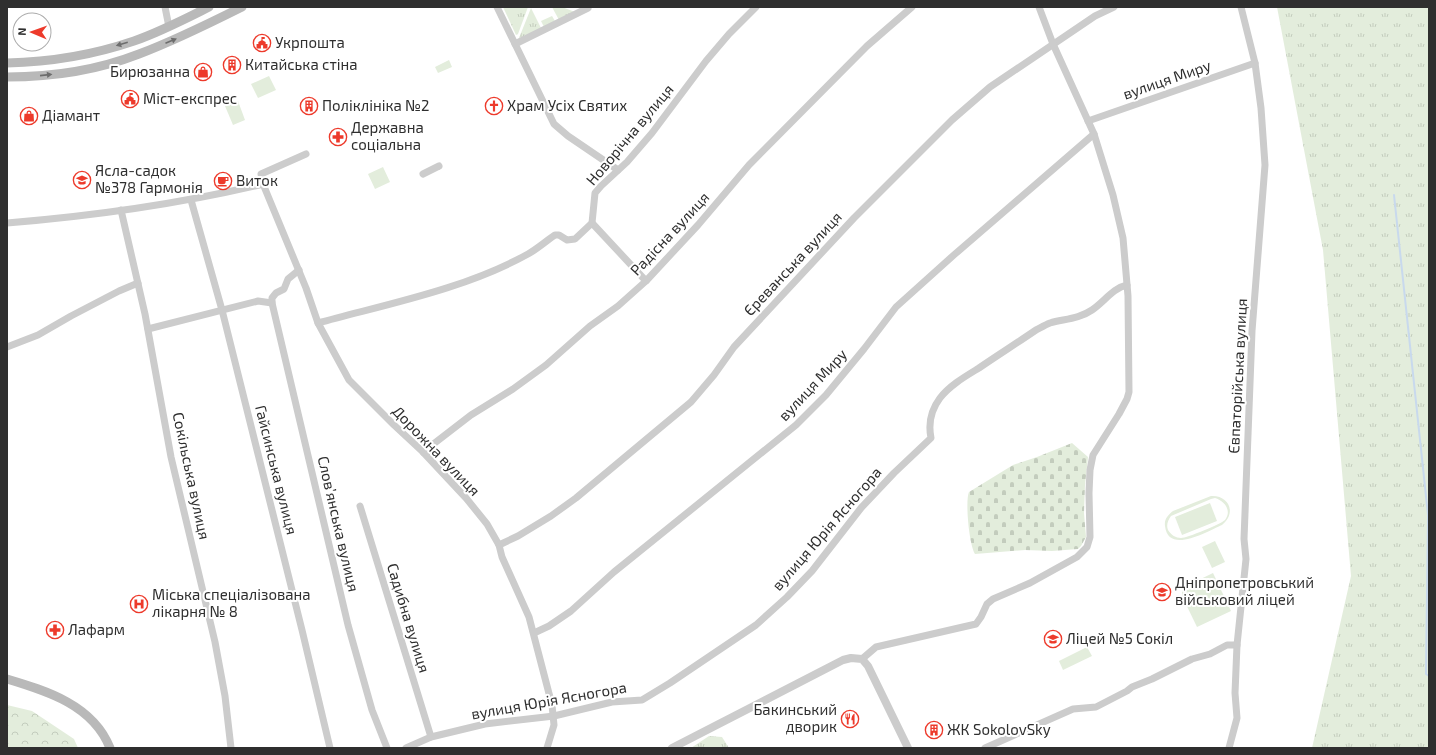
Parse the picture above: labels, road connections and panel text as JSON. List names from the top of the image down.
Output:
{
  "streets": {
    "street": [
      "вулиця Миру",
      "Новорічна вулиця",
      "Радісна вулиця",
      "Єреванська вулиця",
      "Євпаторійська вулиця",
      "Дорожна вулиця",
      "Гайсинська вулиця",
      "Сокільська вулиця",
      "Словʼянська вулиця",
      "вулиця Юрія Ясногора",
      "Садибна вулиця"
    ]
  },
  "crossings": [
    ["вулиця Миру", "Євпаторійська вулиця"],
    ["вулиця Миру", "Дорожна вулиця"],
    ["Радісна вулиця", "Дорожна вулиця"],
    ["Єреванська вулиця", "Дорожна вулиця"],
    ["Дорожна вулиця", "вулиця Юрія Ясногора"],
    ["вулиця Юрія Ясногора", "Садибна вулиця"]
  ],
  "places": {
    "public building": ["Укрпошта", "Міст-експрес"],
    "building": ["Китайська стіна", "Поліклініка №2", "ЖК SokolovSky"],
    "shop": ["Бирюзанна", "Діамант"],
    "church": ["Храм Усіх Святих"],
    "pharmacy": ["Державна соціальна", "Лафарм"],
    "school or university": ["Ясла-садок №378 Гармонія", "Дніпропетровський військовий ліцей", "Ліцей №5 Сокіл"],
    "cafe": ["Виток"],
    "hospital": ["Міська спеціалізована лікарня № 8"],
    "restaurant": ["Бакинський дворик"]
  },
  "north": "left"
}
